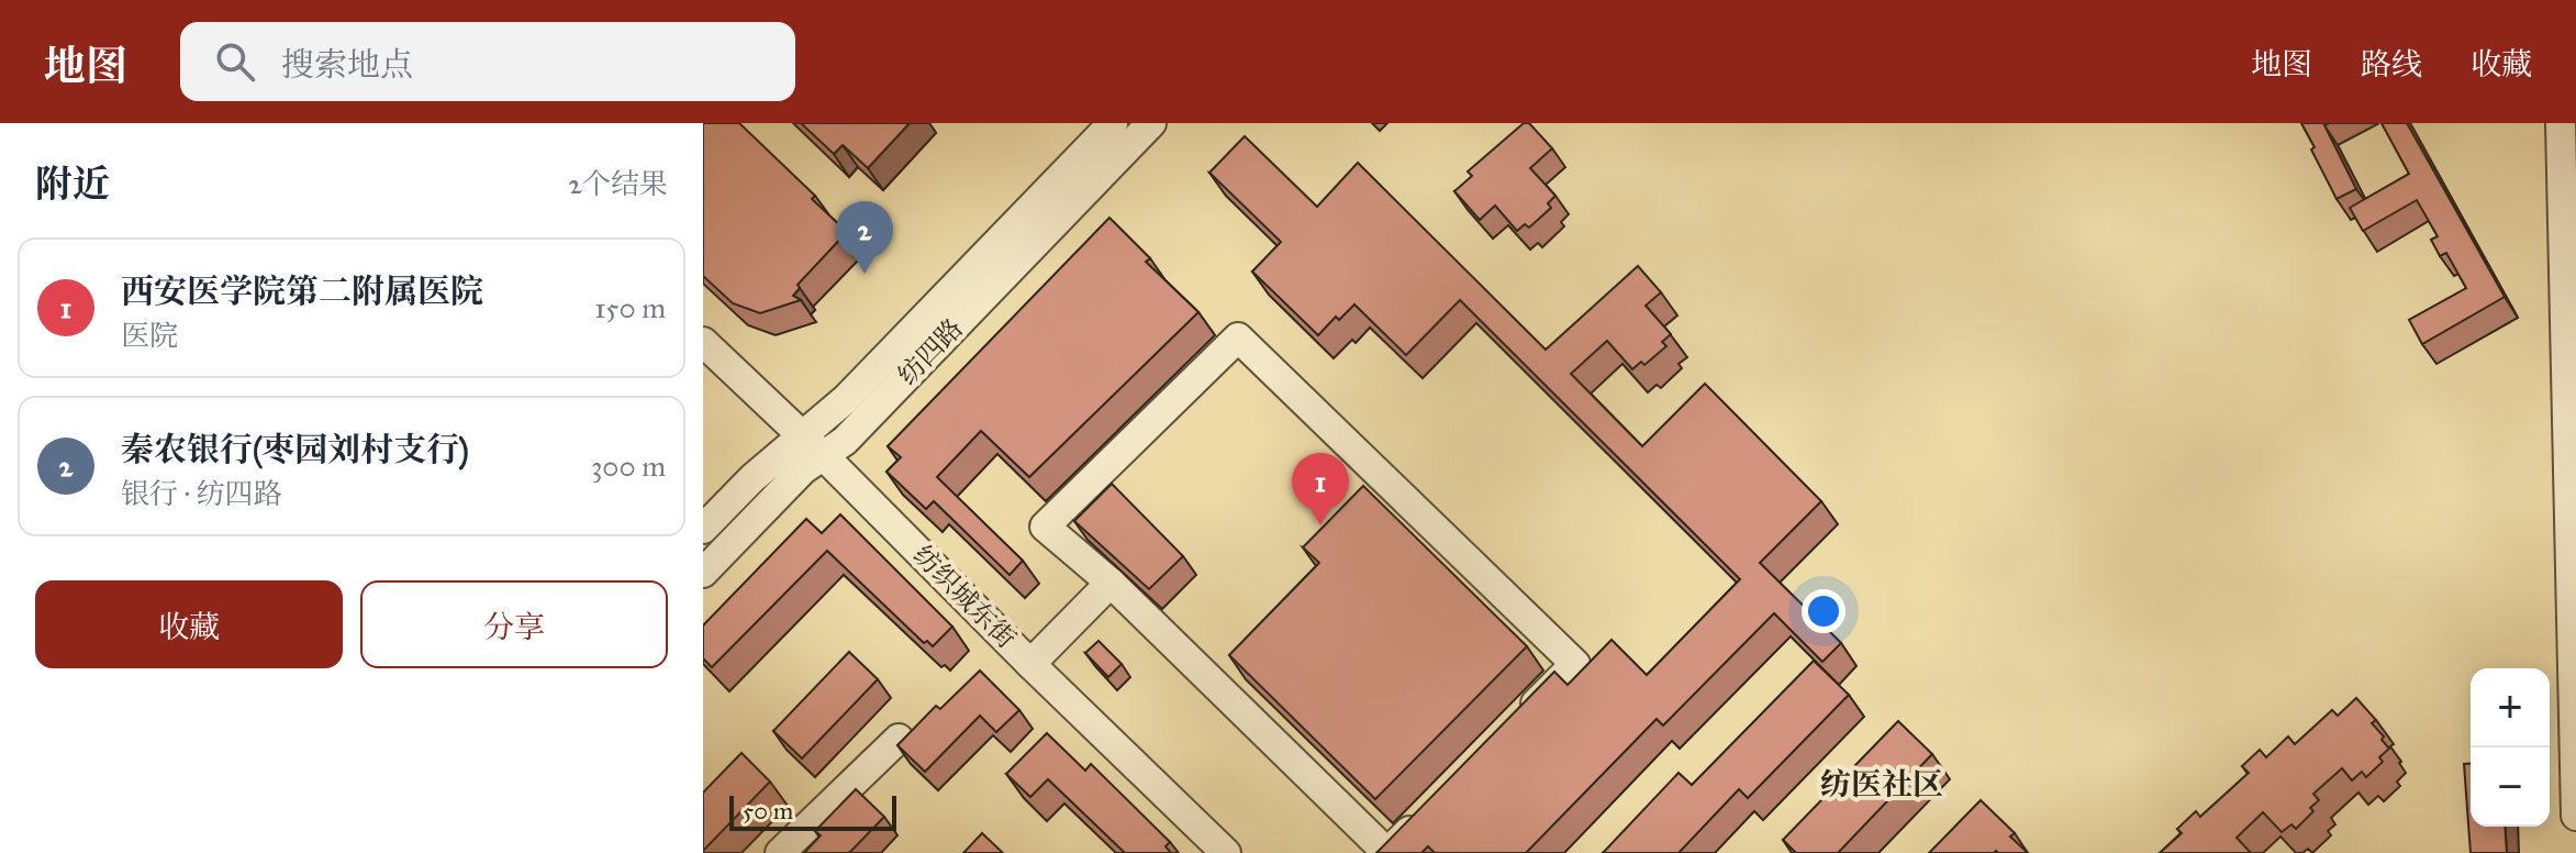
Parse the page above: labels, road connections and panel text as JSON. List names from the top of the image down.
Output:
{
  "streets": {
    "street": ["纺四路", "纺织城东街"]
  },
  "crossings": [
    ["纺四路", "纺织城东街"]
  ],
  "districts": ["纺医社区"],
  "scale_bar": "50 m",
  "page": {
    "header": "地图",
    "search": "搜索地点",
    "nav": ["地图", "路线", "收藏"],
    "heading": ["附近", "2个结果"],
    "pins": ["2", "1"],
    "list": [
      {
        "mark": "1",
        "name": "西安医学院第二附属医院",
        "note": "医院",
        "value": "150 m"
      },
      {
        "mark": "2",
        "name": "秦农银行(枣园刘村支行)",
        "note": "银行 · 纺四路",
        "value": "300 m"
      }
    ],
    "buttons": ["收藏", "分享"],
    "map_buttons": ["+", "−"],
    "scale": "50 m"
  }
}
